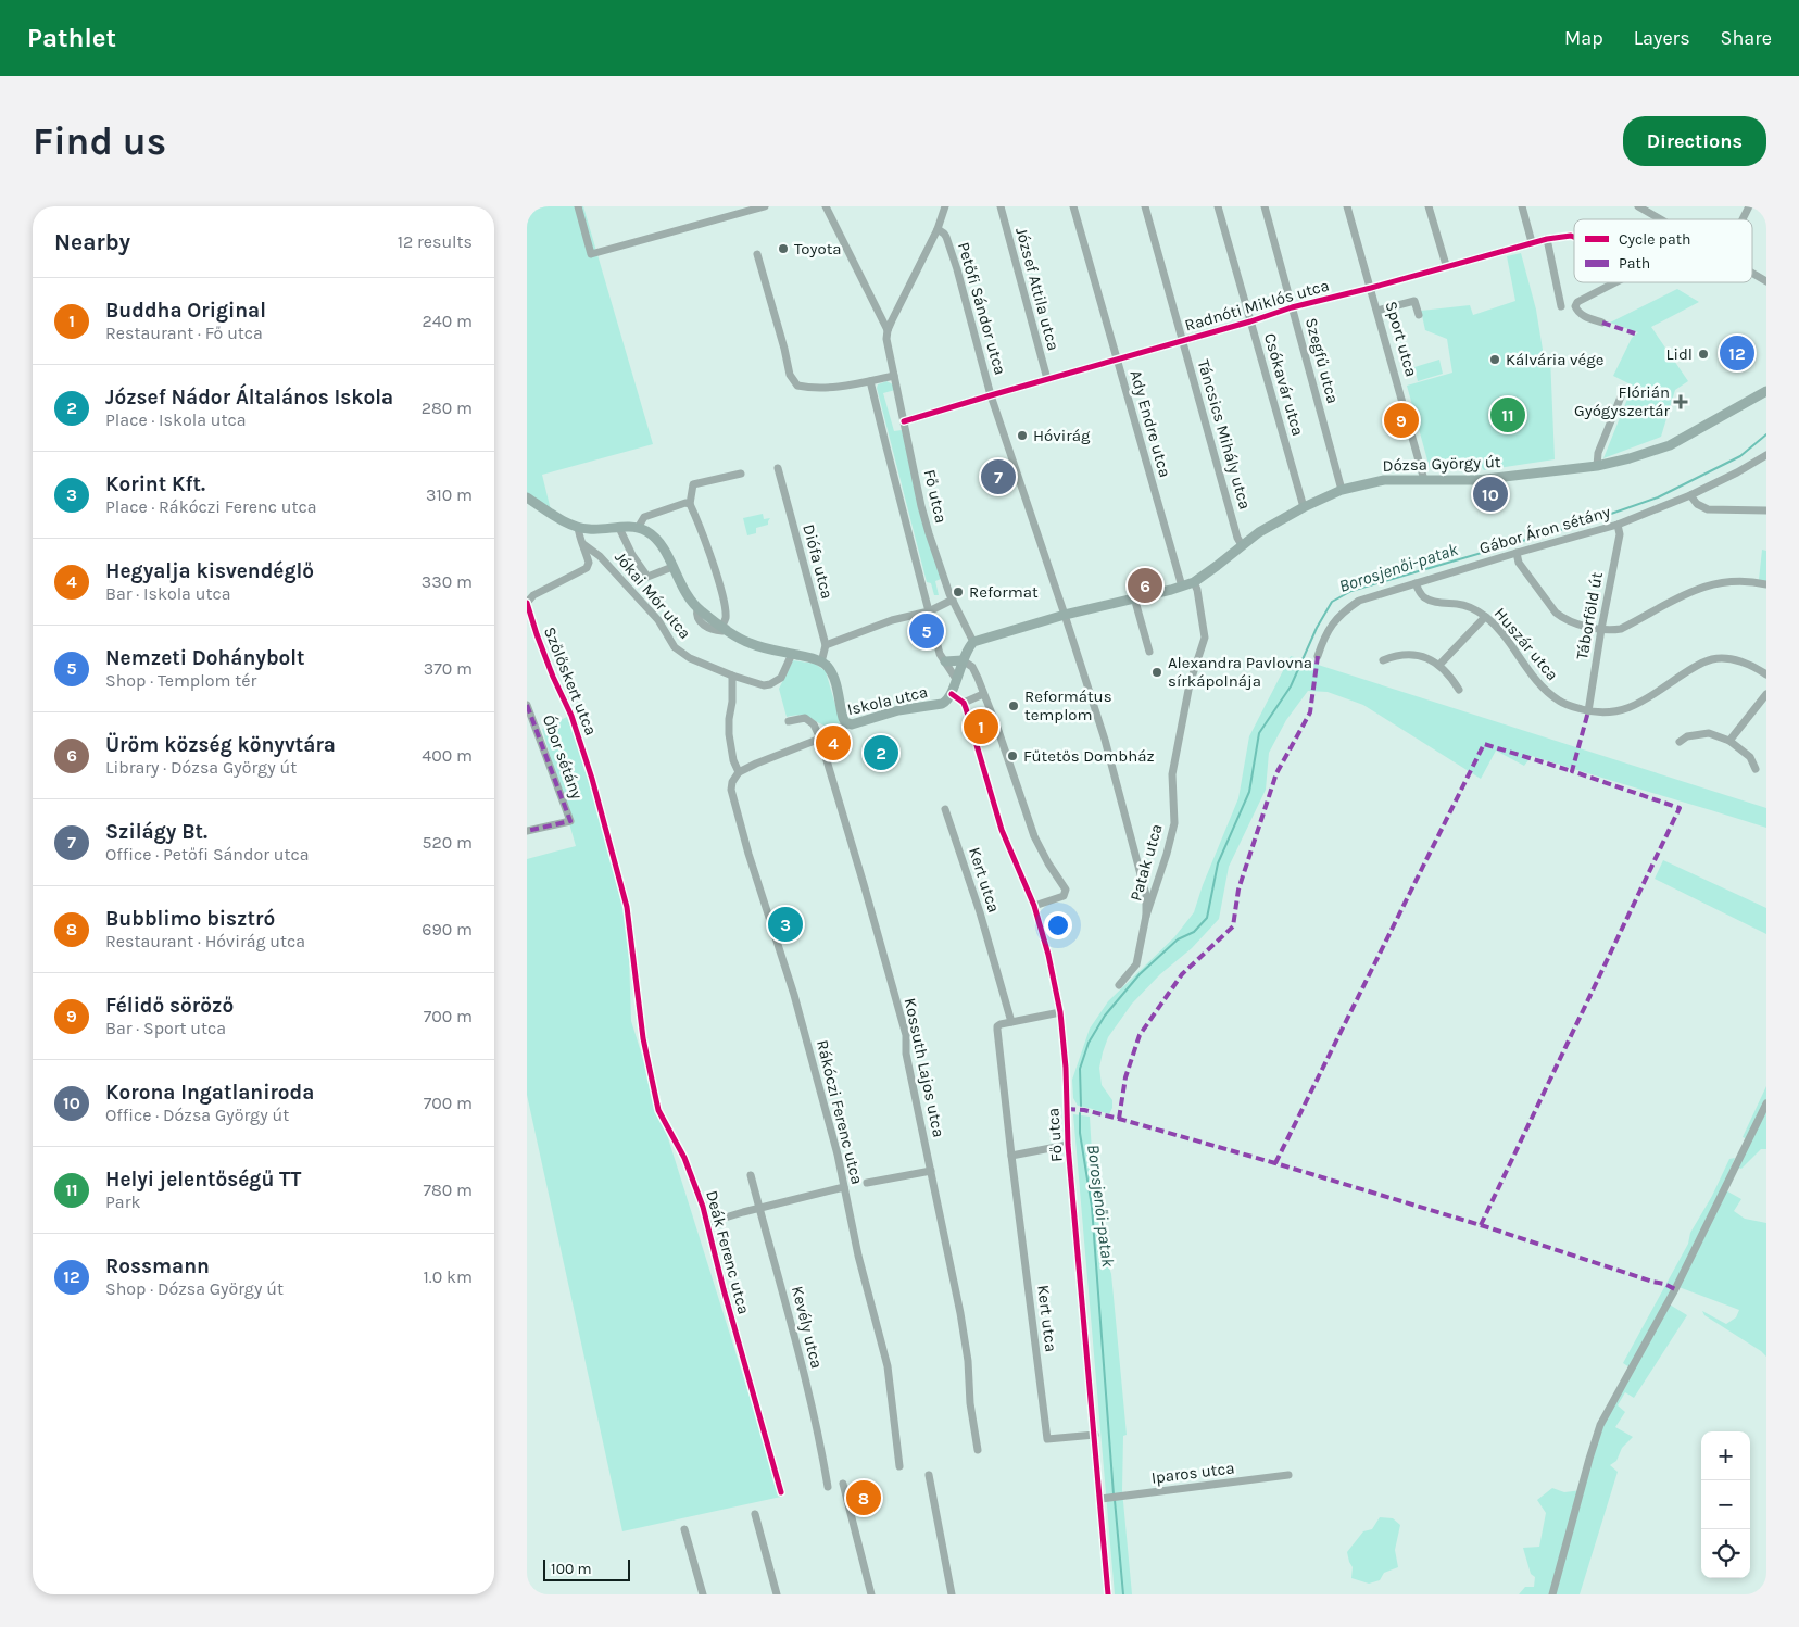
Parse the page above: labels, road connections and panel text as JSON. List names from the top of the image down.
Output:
{
  "streets": {
    "main road": ["Dózsa György út", "Iskola utca"],
    "street": [
      "József Attila utca",
      "Radnóti Miklós utca",
      "Petőfi Sándor utca",
      "Sport utca",
      "Szegfű utca",
      "Csókavár utca",
      "Ady Endre utca",
      "Táncsics Mihály utca",
      "Fő utca",
      "Gábor Áron sétány",
      "Diófa utca",
      "Jókai Mór utca",
      "Táborföld út",
      "Huszár utca",
      "Szőlőskert utca",
      "Óbor sétány",
      "Patak utca",
      "Kert utca",
      "Kossuth Lajos utca",
      "Rákóczi Ferenc utca",
      "Deák Ferenc utca",
      "Kevély utca",
      "Iparos utca"
    ]
  },
  "crossings": [
    ["József Attila utca", "Radnóti Miklós utca"],
    ["Radnóti Miklós utca", "Petőfi Sándor utca"],
    ["Radnóti Miklós utca", "Sport utca"],
    ["Radnóti Miklós utca", "Szegfű utca"],
    ["Radnóti Miklós utca", "Csókavár utca"],
    ["Radnóti Miklós utca", "Ady Endre utca"],
    ["Radnóti Miklós utca", "Táncsics Mihály utca"],
    ["Radnóti Miklós utca", "Fő utca"],
    ["Petőfi Sándor utca", "Dózsa György út"],
    ["Petőfi Sándor utca", "Patak utca"],
    ["Sport utca", "Dózsa György út"],
    ["Szegfű utca", "Dózsa György út"],
    ["Csókavár utca", "Dózsa György út"],
    ["Ady Endre utca", "Dózsa György út"],
    ["Táncsics Mihály utca", "Dózsa György út"],
    ["Dózsa György út", "Fő utca"],
    ["Dózsa György út", "Patak utca"],
    ["Fő utca", "Kert utca"],
    ["Fő utca", "Iparos utca"],
    ["Gábor Áron sétány", "Táborföld út"],
    ["Gábor Áron sétány", "Huszár utca"],
    ["Táborföld út", "Huszár utca"],
    ["Szőlőskert utca", "Deák Ferenc utca"],
    ["Iskola utca", "Kossuth Lajos utca"],
    ["Iskola utca", "Rákóczi Ferenc utca"]
  ],
  "water": ["Borosjenői-patak"],
  "places": {
    "other": [
      "Toyota",
      "Lidl",
      "Kálvária vége",
      "Hóvirág",
      "Reformat",
      "Alexandra Pavlovna sírkápolnája",
      "Református templom",
      "Fűtetős Dombház"
    ],
    "health": ["Flórián Gyógyszertár"]
  },
  "legend": ["Cycle path", "Path"],
  "scale_bar": "100 m",
  "page": {
    "header": "Pathlet",
    "nav": ["Map", "Layers", "Share"],
    "buttons": "Directions",
    "title": "Find us",
    "heading": ["Nearby", "12 results"],
    "list": [
      {
        "mark": "1",
        "name": "Buddha Original",
        "note": "Restaurant · Fő utca",
        "value": "240 m"
      },
      {
        "mark": "2",
        "name": "József Nádor Általános Iskola",
        "note": "Place · Iskola utca",
        "value": "280 m"
      },
      {
        "mark": "3",
        "name": "Korint Kft.",
        "note": "Place · Rákóczi Ferenc utca",
        "value": "310 m"
      },
      {
        "mark": "4",
        "name": "Hegyalja kisvendéglő",
        "note": "Bar · Iskola utca",
        "value": "330 m"
      },
      {
        "mark": "5",
        "name": "Nemzeti Dohánybolt",
        "note": "Shop · Templom tér",
        "value": "370 m"
      },
      {
        "mark": "6",
        "name": "Üröm község könyvtára",
        "note": "Library · Dózsa György út",
        "value": "400 m"
      },
      {
        "mark": "7",
        "name": "Szilágy Bt.",
        "note": "Office · Petőfi Sándor utca",
        "value": "520 m"
      },
      {
        "mark": "8",
        "name": "Bubblimo bisztró",
        "note": "Restaurant · Hóvirág utca",
        "value": "690 m"
      },
      {
        "mark": "9",
        "name": "Félidő söröző",
        "note": "Bar · Sport utca",
        "value": "700 m"
      },
      {
        "mark": "10",
        "name": "Korona Ingatlaniroda",
        "note": "Office · Dózsa György út",
        "value": "700 m"
      },
      {
        "mark": "11",
        "name": "Helyi jelentőségű TT",
        "note": "Park",
        "value": "780 m"
      },
      {
        "mark": "12",
        "name": "Rossmann",
        "note": "Shop · Dózsa György út",
        "value": "1.0 km"
      }
    ],
    "pins": [
      "12",
      "11",
      "9",
      "7",
      "10",
      "6",
      "5",
      "1",
      "4",
      "2",
      "3",
      "8"
    ],
    "map_buttons": ["+", "−"],
    "scale": "100 m"
  }
}
